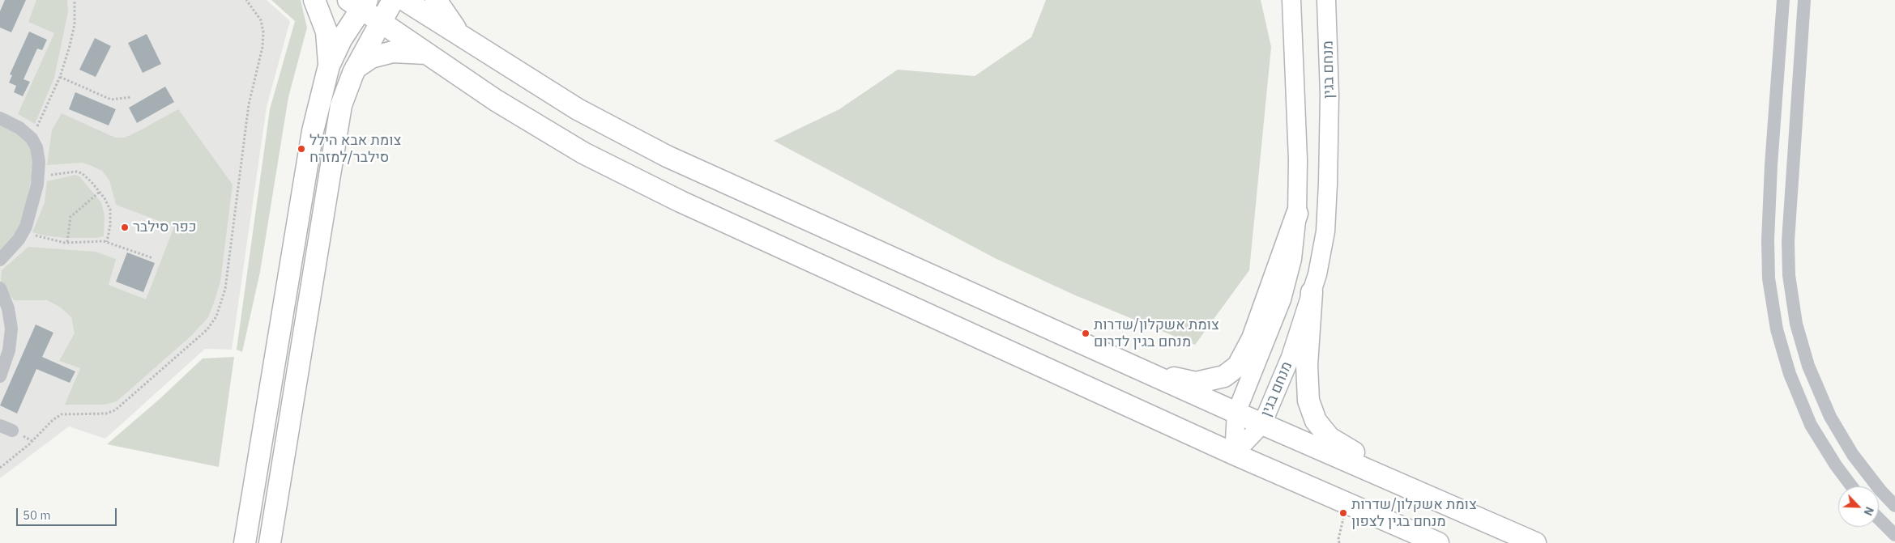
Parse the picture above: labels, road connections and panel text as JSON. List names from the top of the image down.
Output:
{
  "streets": {
    "main road": ["מנחם בגין"]
  },
  "places": [
    "צומת אבא הילל סילבר/למזרח",
    "כפר סילבר",
    "צומת אשקלון/שדרות מנחם בגין לדרום",
    "צומת אשקלון/שדרות מנחם בגין לצפון"
  ],
  "scale_bar": "50 m",
  "north": "bottom right"
}
